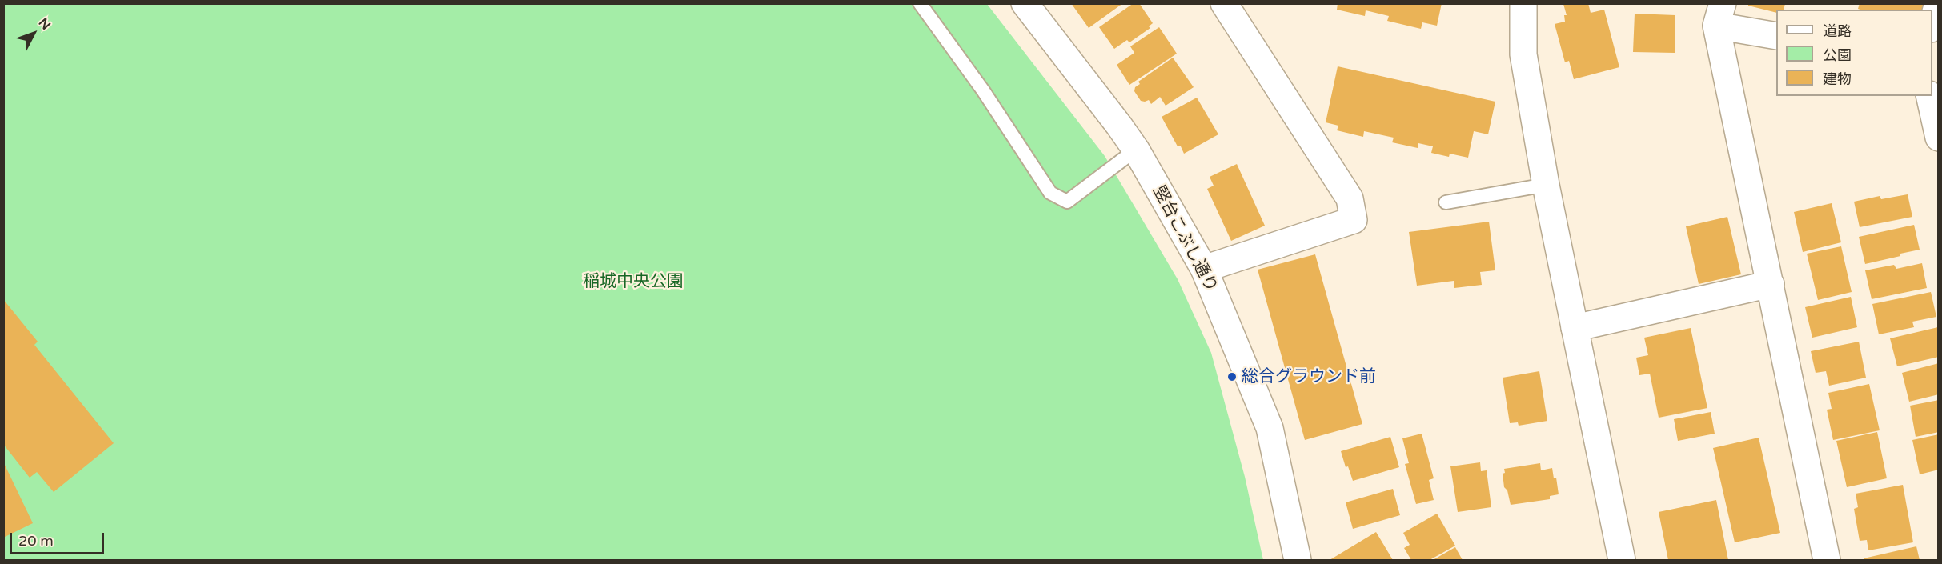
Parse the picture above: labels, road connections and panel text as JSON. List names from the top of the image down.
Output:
{
  "streets": {
    "street": ["竪台こぶし通り"]
  },
  "parks": ["稲城中央公園"],
  "places": ["総合グラウンド前"],
  "legend": ["道路", "公園", "建物"],
  "scale_bar": "20 m",
  "north": "top right"
}
